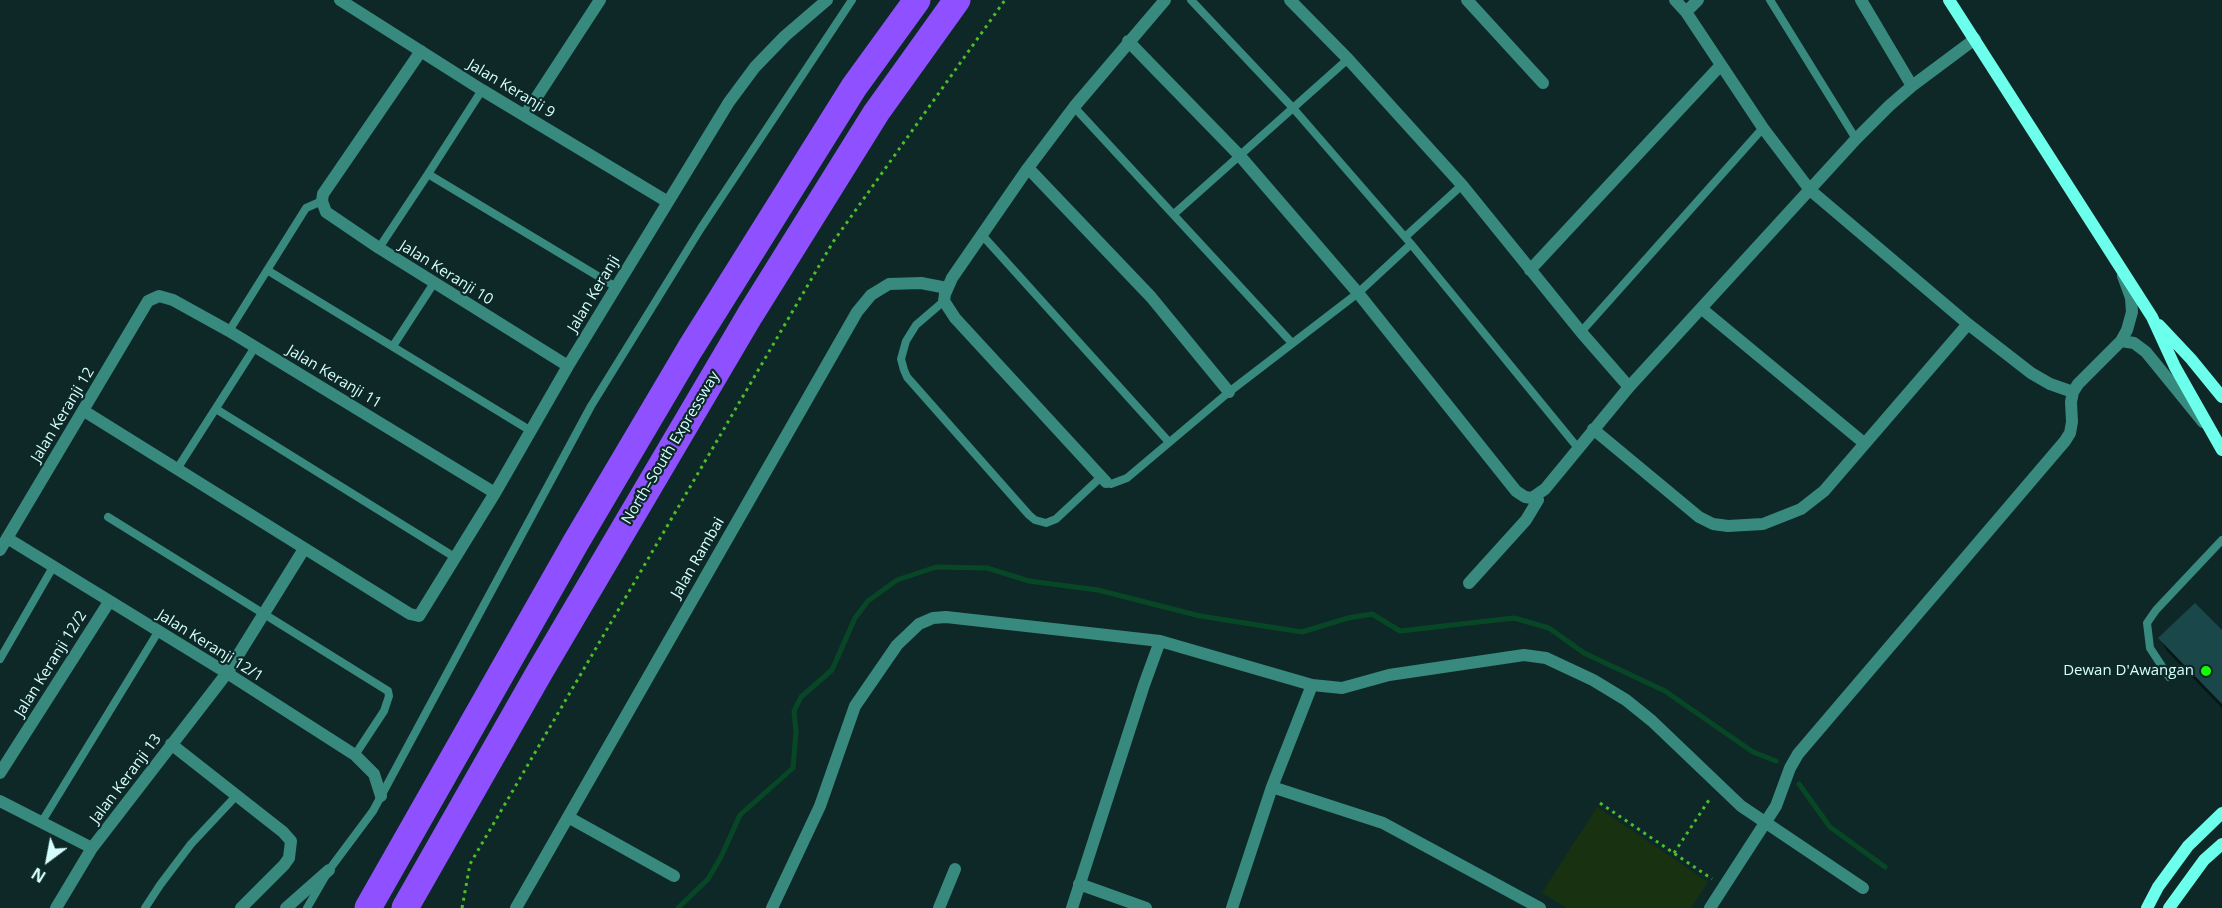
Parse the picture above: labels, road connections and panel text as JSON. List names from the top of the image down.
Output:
{
  "streets": {
    "highway": ["North–South Expressway"],
    "street": [
      "Jalan Keranji 9",
      "Jalan Keranji 10",
      "Jalan Keranji",
      "Jalan Keranji 11",
      "Jalan Keranji 12",
      "Jalan Rambai",
      "Jalan Keranji 12/1",
      "Jalan Keranji 12/2",
      "Jalan Keranji 13"
    ]
  },
  "crossings": [
    ["Jalan Keranji 9", "Jalan Keranji"],
    ["Jalan Keranji 10", "Jalan Keranji"],
    ["Jalan Keranji", "Jalan Keranji 11"],
    ["Jalan Keranji", "Jalan Keranji 13"],
    ["Jalan Keranji 11", "Jalan Keranji 12"],
    ["Jalan Keranji 12", "Jalan Keranji 12/1"],
    ["Jalan Keranji 12/1", "Jalan Keranji 12/2"],
    ["Jalan Keranji 12/1", "Jalan Keranji 13"]
  ],
  "places": ["Dewan D'Awangan"],
  "north": "bottom left"
}
